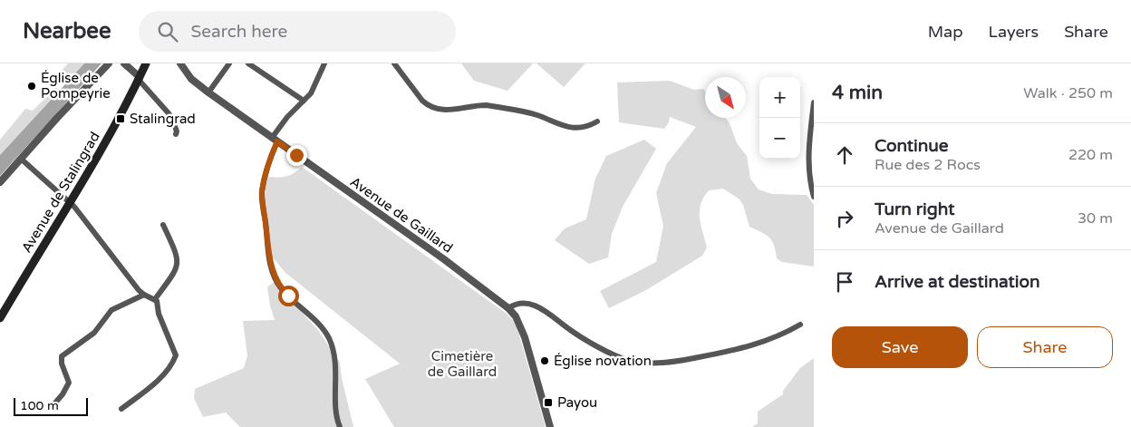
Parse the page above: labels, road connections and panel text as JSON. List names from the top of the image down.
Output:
{
  "streets": {
    "main road": ["Avenue de Stalingrad"],
    "street": ["Avenue de Gaillard"]
  },
  "parks": ["Cimetière de Gaillard"],
  "places": {
    "other": ["Église de Pompeyrie", "Église novation"],
    "transit": ["Stalingrad", "Payou"]
  },
  "scale_bar": "100 m",
  "north": "bottom right",
  "page": {
    "header": "Nearbee",
    "search": "Search here",
    "nav": ["Map", "Layers", "Share"],
    "heading": ["4 min", "Walk · 250 m"],
    "map_buttons": ["+", "−"],
    "list": [
      ["Continue", "Rue des 2 Rocs", "220 m"],
      ["Turn right", "Avenue de Gaillard", "30 m"],
      "Arrive at destination"
    ],
    "buttons": ["Save", "Share"],
    "scale": "100 m"
  }
}
